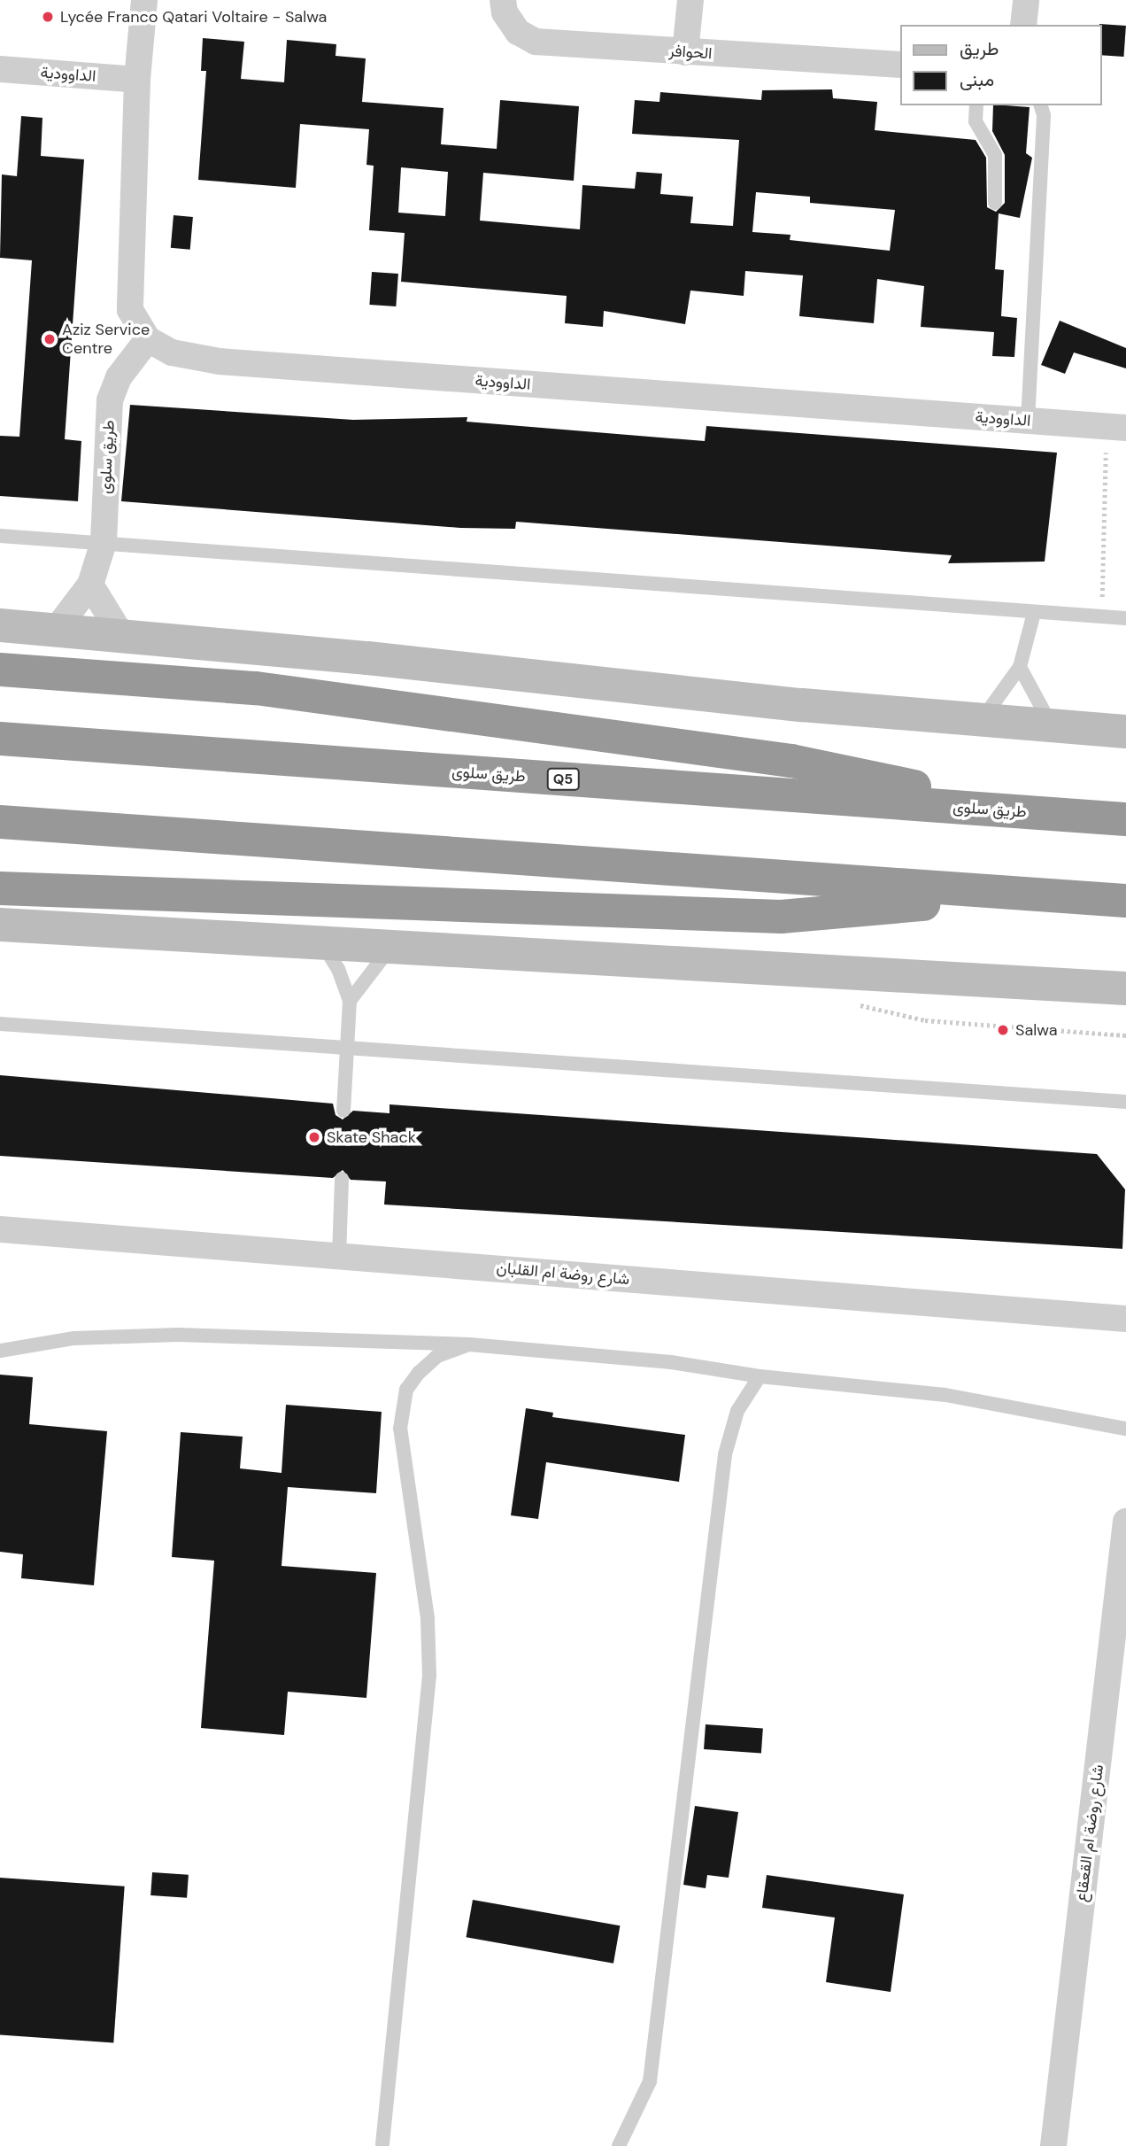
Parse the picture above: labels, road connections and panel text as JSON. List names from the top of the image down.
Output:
{
  "streets": {
    "highway": ["طريق سلوى", "Q5"],
    "street": [
      "الحوافر",
      "الداوودية",
      "شارع روضة ام القلبان",
      "شارع روضة ام القعقاع"
    ]
  },
  "crossings": [
    ["الداوودية", "طريق سلوى"]
  ],
  "places": [
    "Lycée Franco Qatari Voltaire - Salwa",
    "Aziz Service Centre",
    "Salwa",
    "Skate Shack"
  ],
  "legend": ["طريق", "مبنى"]
}
